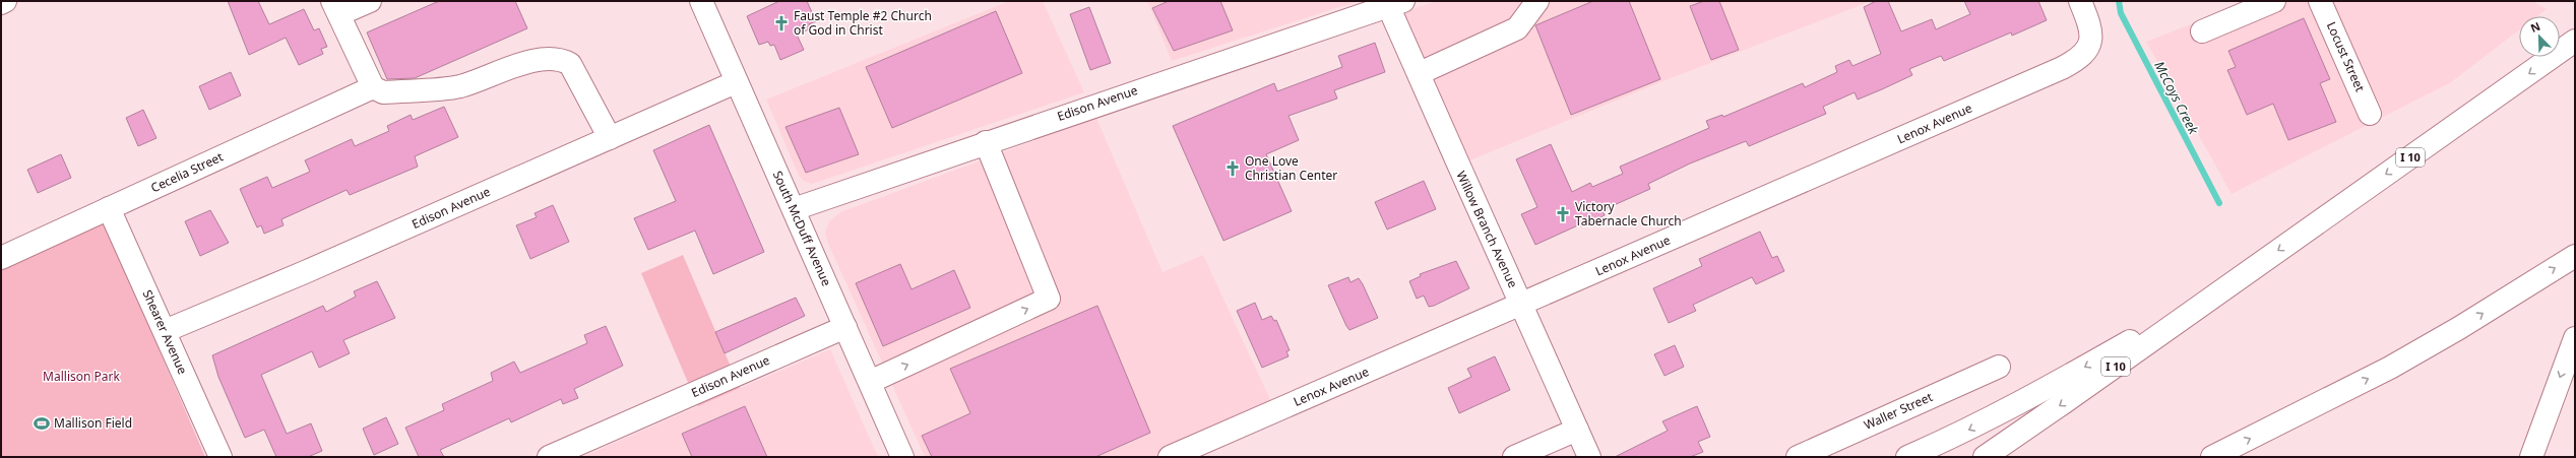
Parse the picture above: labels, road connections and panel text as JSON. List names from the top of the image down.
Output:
{
  "streets": {
    "main road": [
      "Locust Street",
      "Edison Avenue",
      "Lenox Avenue",
      "I 10",
      "Cecelia Street",
      "South McDuff Avenue",
      "Willow Branch Avenue",
      "Shearer Avenue",
      "Waller Street"
    ]
  },
  "crossings": [
    ["Edison Avenue", "South McDuff Avenue"],
    ["Edison Avenue", "Willow Branch Avenue"],
    ["Edison Avenue", "Shearer Avenue"],
    ["Lenox Avenue", "Willow Branch Avenue"],
    ["Cecelia Street", "Shearer Avenue"]
  ],
  "water": ["McCoys Creek"],
  "parks": ["Mallison Park"],
  "places": {
    "church": ["Faust Temple #2 Church of God in Christ", "One Love Christian Center", "Victory Tabernacle Church"],
    "sports": ["Mallison Field"]
  },
  "north": "top left"
}
